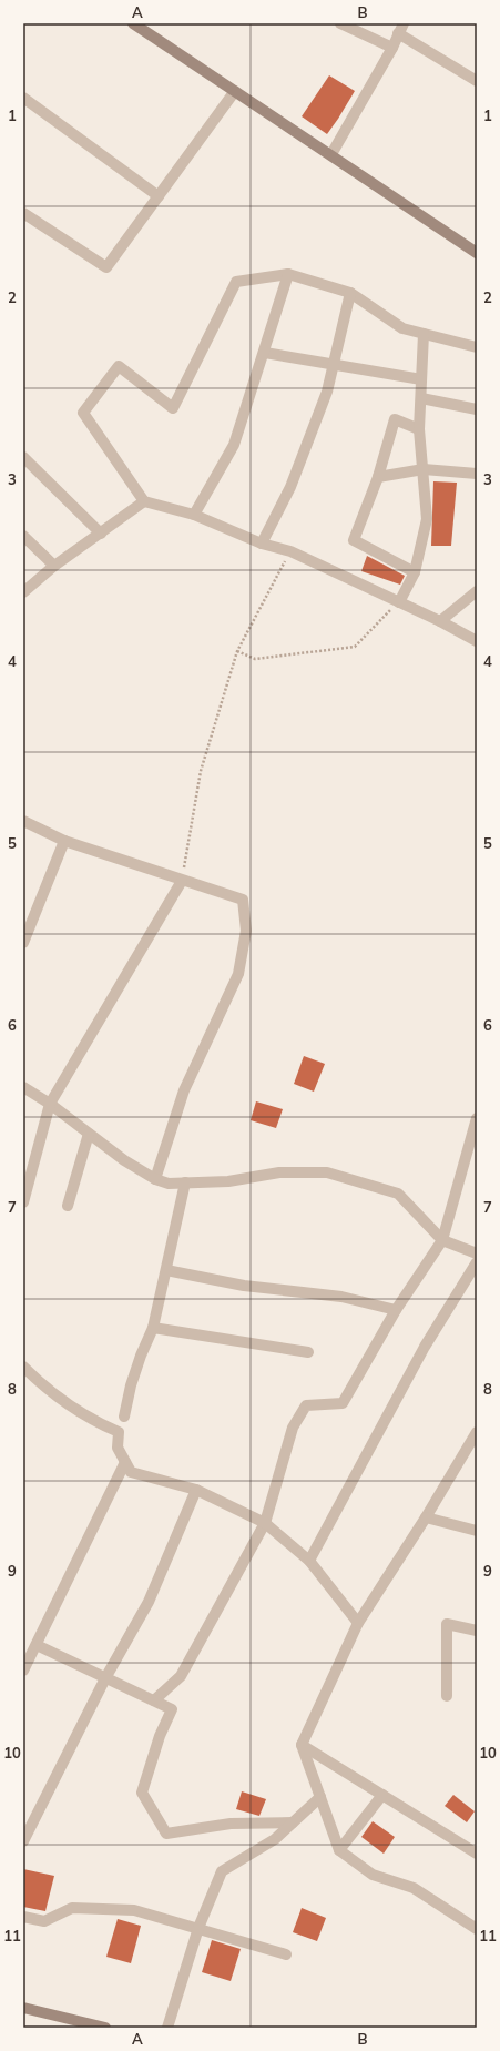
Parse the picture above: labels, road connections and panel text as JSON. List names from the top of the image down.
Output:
{
  "grid": {
    "columns": ["A", "B"],
    "rows": [
      "1",
      "2",
      "3",
      "4",
      "5",
      "6",
      "7",
      "8",
      "9",
      "10",
      "11"
    ]
  }
}
